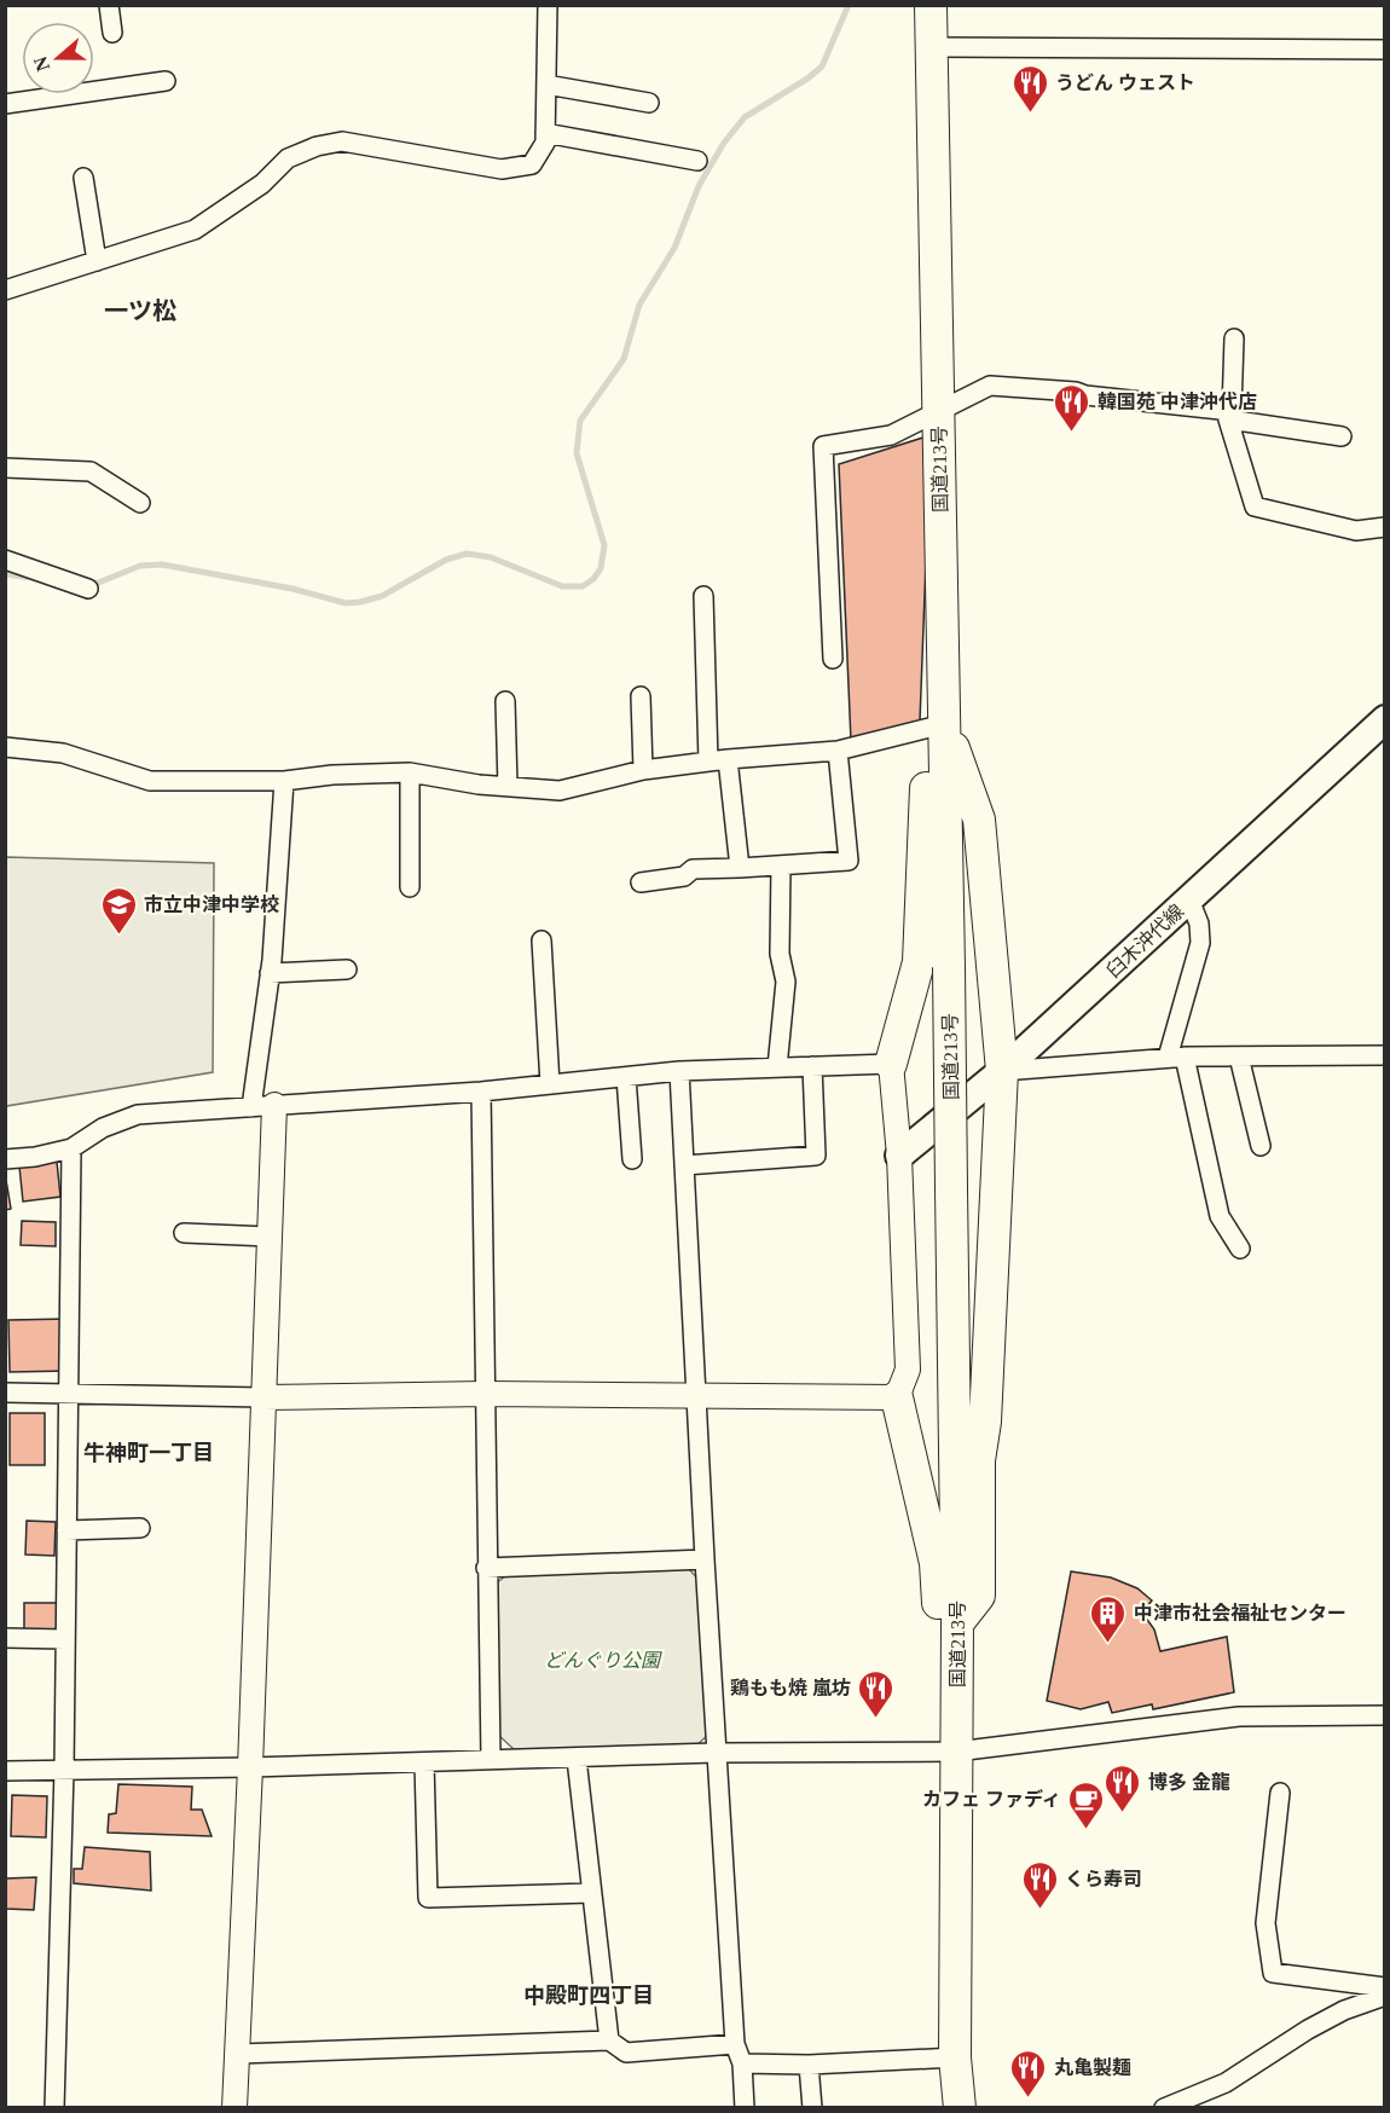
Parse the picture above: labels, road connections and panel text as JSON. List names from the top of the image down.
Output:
{
  "streets": {
    "highway": ["国道213号"],
    "main road": ["臼木沖代線"]
  },
  "districts": ["一ツ松", "牛神町一丁目", "中殿町四丁目"],
  "parks": ["どんぐり公園"],
  "places": {
    "restaurant": [
      "うどん ウェスト",
      "韓国苑 中津沖代店",
      "鶏もも焼 嵐坊",
      "博多 金龍",
      "くら寿司",
      "丸亀製麺"
    ],
    "school or university": ["市立中津中学校"],
    "building": ["中津市社会福祉センター"],
    "cafe": ["カフェ ファディ"]
  },
  "north": "left"
}
